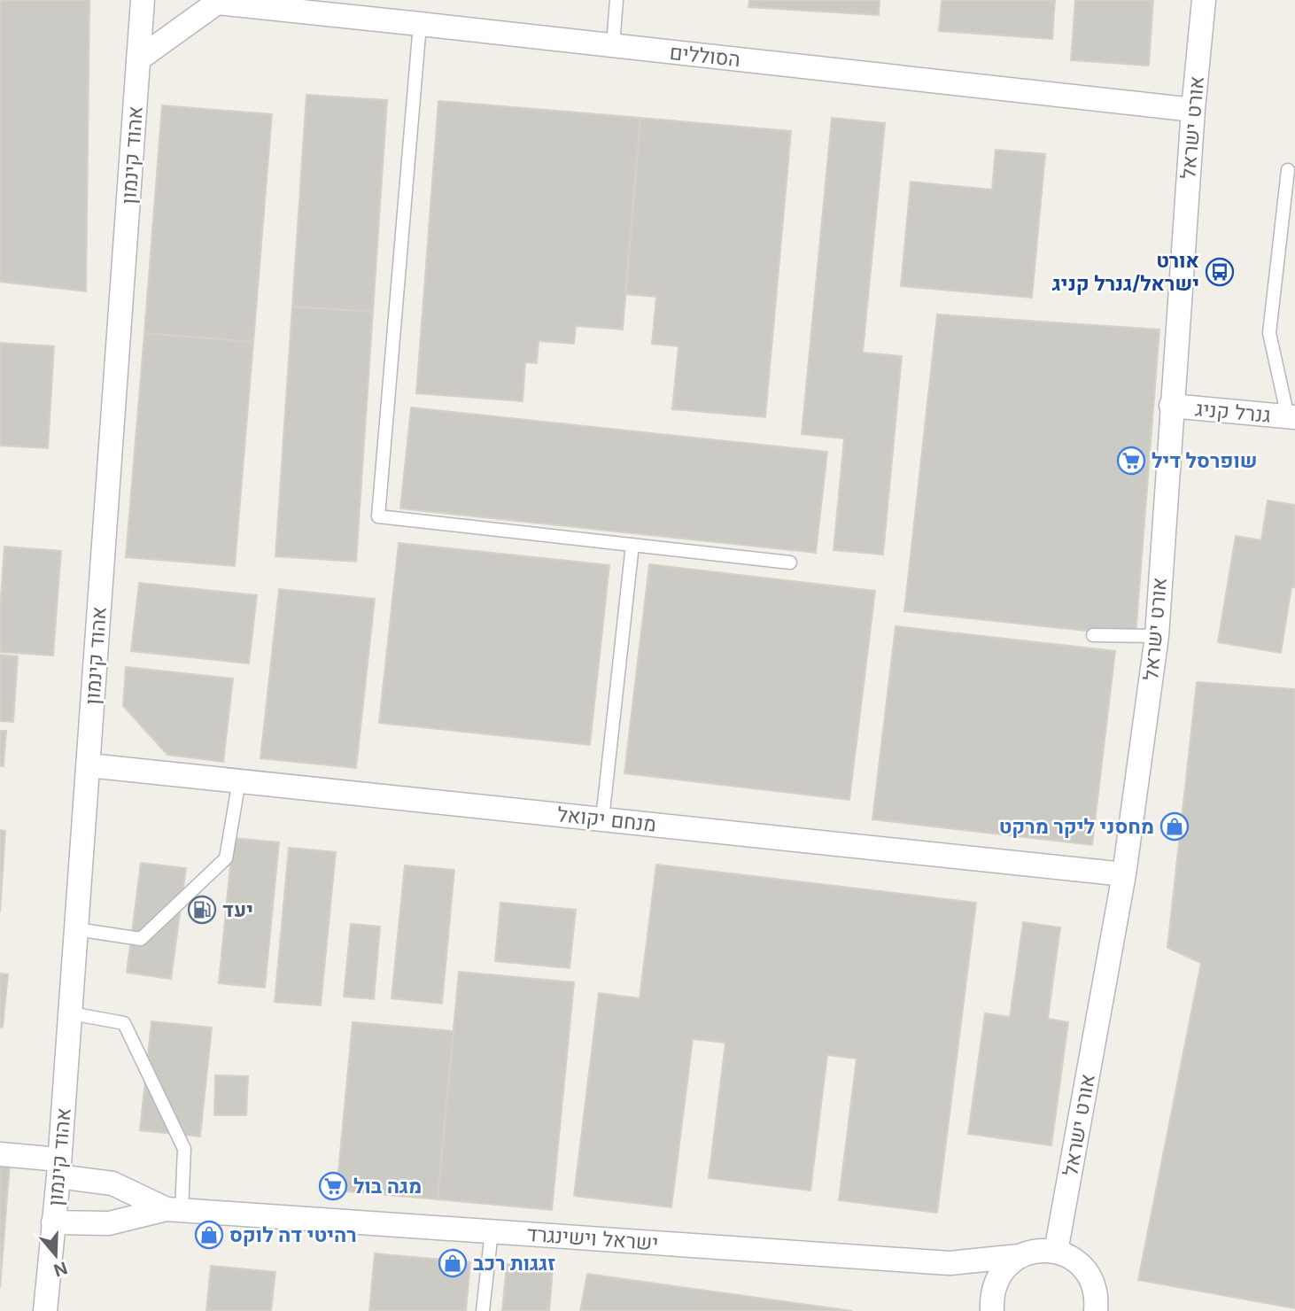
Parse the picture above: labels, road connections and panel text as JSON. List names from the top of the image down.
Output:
{
  "streets": {
    "street": [
      "הסוללים",
      "אורט ישראל",
      "אהוד קינמון",
      "גנרל קניג",
      "מנחם יקואל",
      "ישראל וישינגרד"
    ]
  },
  "crossings": [
    ["הסוללים", "אורט ישראל"],
    ["הסוללים", "אהוד קינמון"],
    ["אורט ישראל", "גנרל קניג"],
    ["אורט ישראל", "מנחם יקואל"],
    ["אורט ישראל", "ישראל וישינגרד"],
    ["אהוד קינמון", "מנחם יקואל"],
    ["אהוד קינמון", "ישראל וישינגרד"]
  ],
  "places": {
    "bus stop": ["אורט ישראל/גנרל קניג"],
    "supermarket": ["שופרסל דיל", "מגה בול"],
    "shop": ["מחסני ליקר מרקט", "רהיטי דה לוקס", "זגגות רכב"],
    "fuel station": ["יעד"]
  },
  "north": "bottom"
}
